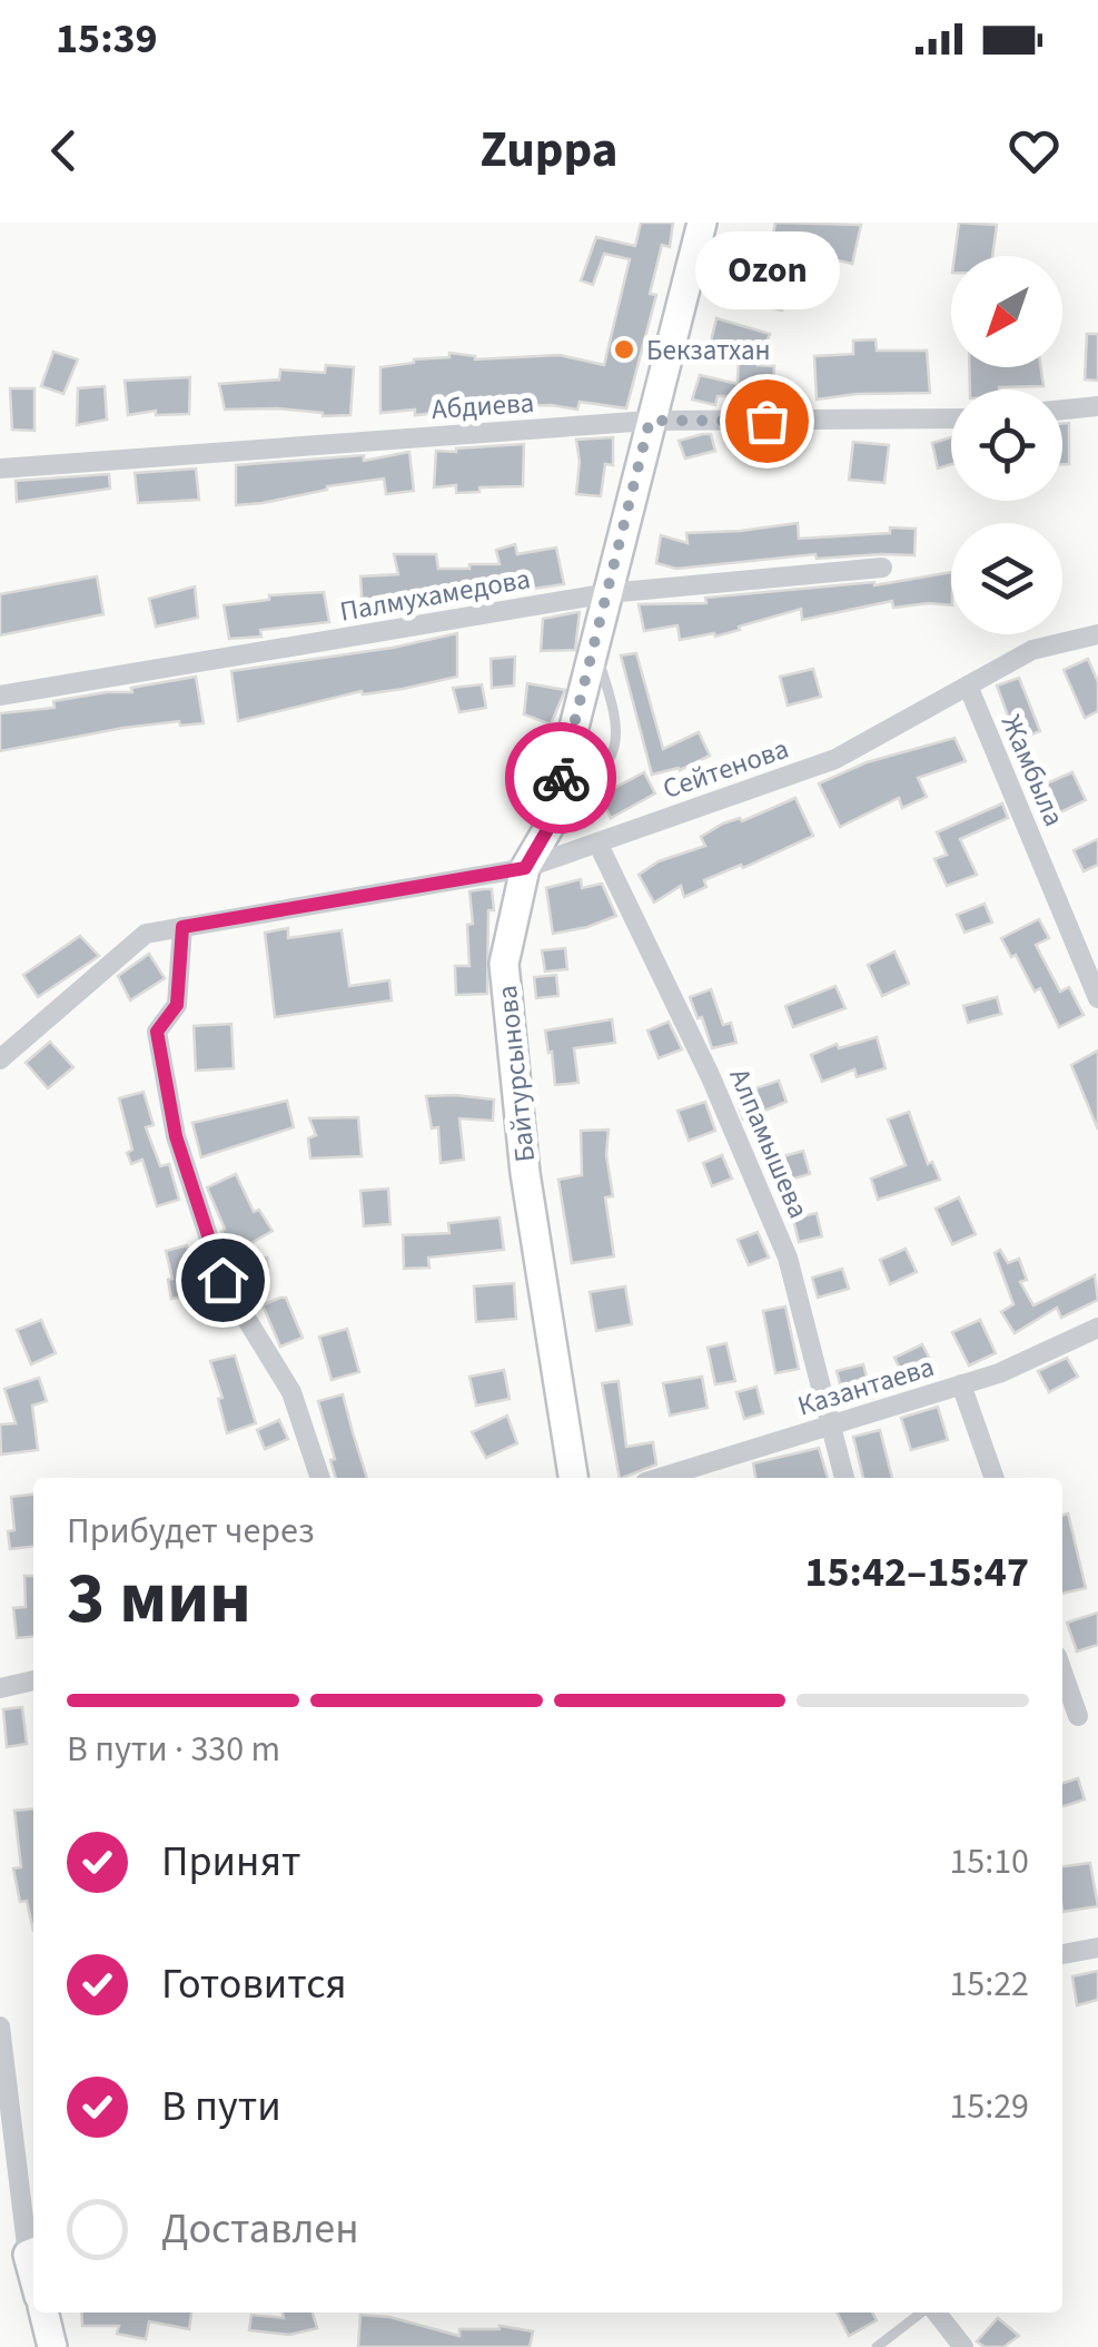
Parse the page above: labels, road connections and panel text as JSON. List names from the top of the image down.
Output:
{
  "streets": {
    "main road": ["Байтурсынова"],
    "street": [
      "Абдиева",
      "Палмухамедова",
      "Сейтенова",
      "Жамбыла",
      "Алпамышева",
      "Казантаева"
    ]
  },
  "crossings": [
    ["Абдиева", "Байтурсынова"],
    ["Палмухамедова", "Байтурсынова"],
    ["Сейтенова", "Жамбыла"],
    ["Сейтенова", "Байтурсынова"],
    ["Сейтенова", "Алпамышева"],
    ["Алпамышева", "Казантаева"]
  ],
  "places": ["Бекзатхан", "Ozon"],
  "north": "bottom left",
  "page": {
    "status": "15:39",
    "header": "Zuppa",
    "bubble": "Ozon",
    "heading": ["3 мин", "Прибудет через", "15:42–15:47"],
    "bar": "В пути · 330 m",
    "list": [
      ["Принят", "15:10"],
      ["Готовится", "15:22"],
      ["В пути", "15:29"],
      "Доставлен"
    ]
  }
}
